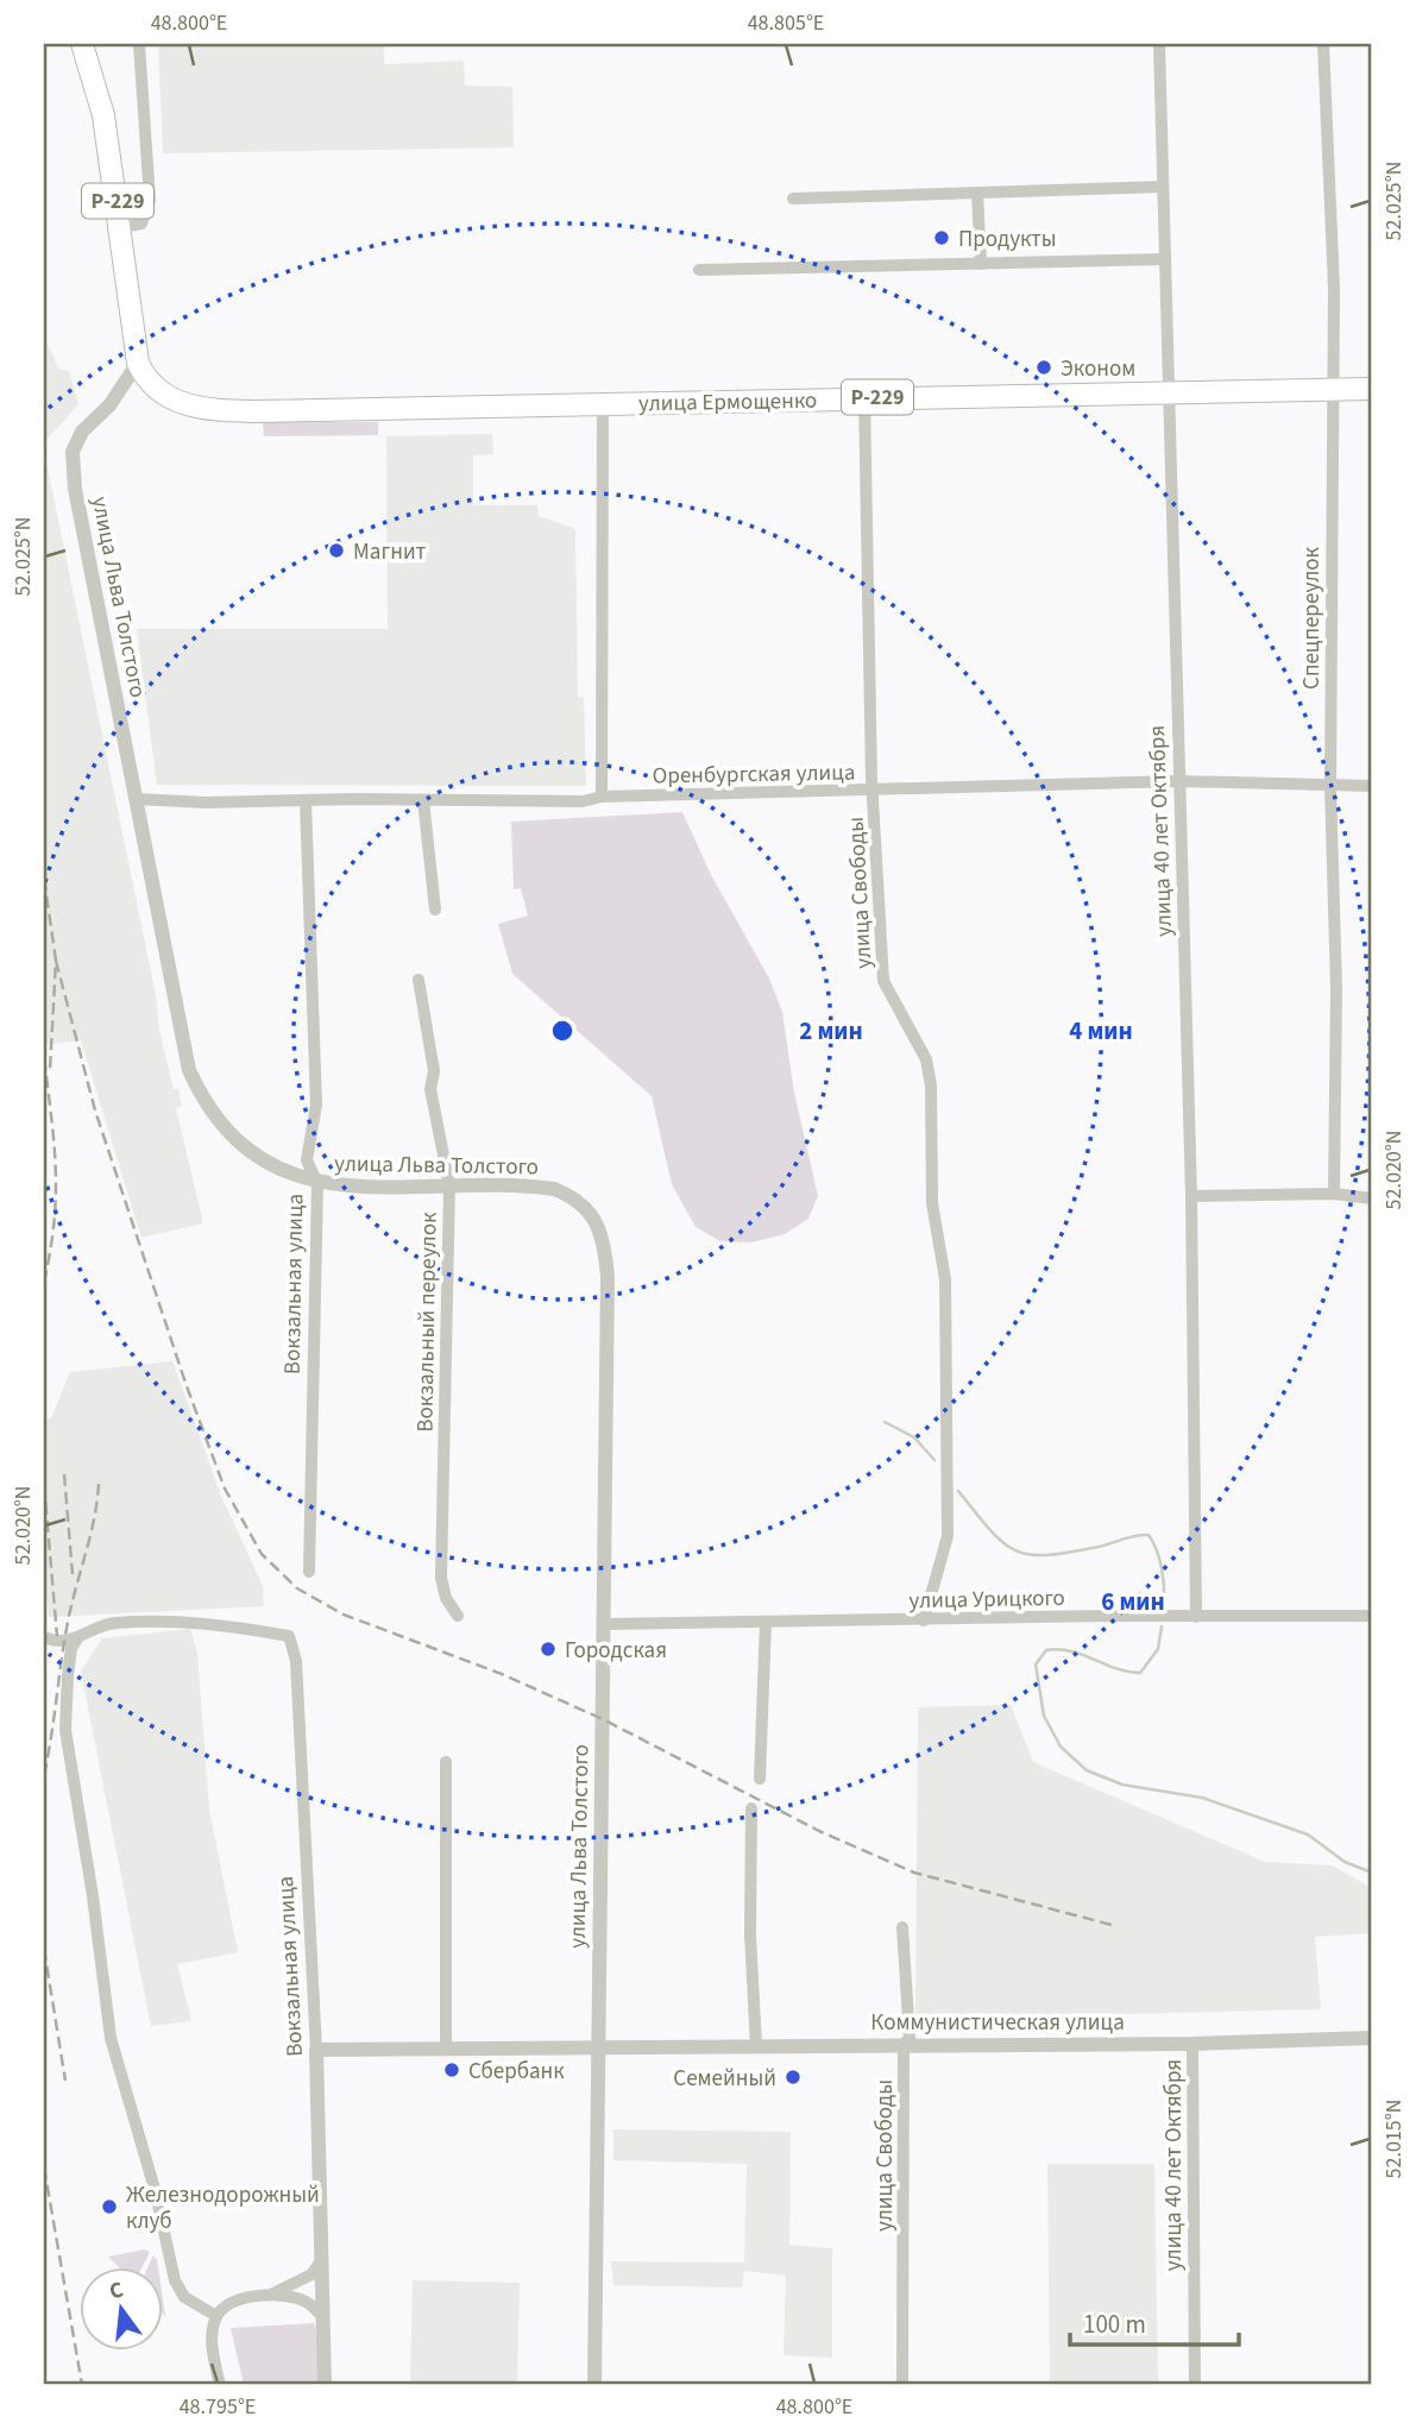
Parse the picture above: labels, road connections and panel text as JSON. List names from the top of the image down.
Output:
{
  "streets": {
    "highway": ["Р-229", "улица Ермощенко"],
    "street": [
      "улица Льва Толстого",
      "Спецпереулок",
      "Оренбургская улица",
      "улица 40 лет Октября",
      "улица Свободы",
      "Вокзальная улица",
      "Вокзальный переулок",
      "улица Урицкого",
      "Коммунистическая улица"
    ]
  },
  "crossings": [
    ["Р-229", "улица Ермощенко"],
    ["Р-229", "улица Льва Толстого"],
    ["улица Ермощенко", "улица Льва Толстого"],
    ["улица Ермощенко", "Спецпереулок"],
    ["улица Ермощенко", "улица 40 лет Октября"],
    ["улица Ермощенко", "улица Свободы"],
    ["улица Льва Толстого", "Оренбургская улица"],
    ["улица Льва Толстого", "Вокзальная улица"],
    ["улица Льва Толстого", "Вокзальный переулок"],
    ["улица Льва Толстого", "улица Урицкого"],
    ["улица Льва Толстого", "Коммунистическая улица"],
    ["Спецпереулок", "Оренбургская улица"],
    ["Оренбургская улица", "улица 40 лет Октября"],
    ["Оренбургская улица", "улица Свободы"],
    ["Оренбургская улица", "Вокзальная улица"],
    ["улица 40 лет Октября", "улица Урицкого"],
    ["улица 40 лет Октября", "Коммунистическая улица"],
    ["улица Свободы", "улица Урицкого"],
    ["улица Свободы", "Коммунистическая улица"]
  ],
  "places": [
    "Продукты",
    "Эконом",
    "Магнит",
    "Городская",
    "Сбербанк",
    "Семейный",
    "Железнодорожный клуб"
  ],
  "scale_bar": "100 m",
  "north": "top",
  "coordinates": [
    "48.800°E",
    "48.805°E",
    "52.025°N",
    "52.020°N",
    "52.015°N",
    "48.795°E"
  ],
  "rings": ["2 мин", "4 мин", "6 мин"]
}
